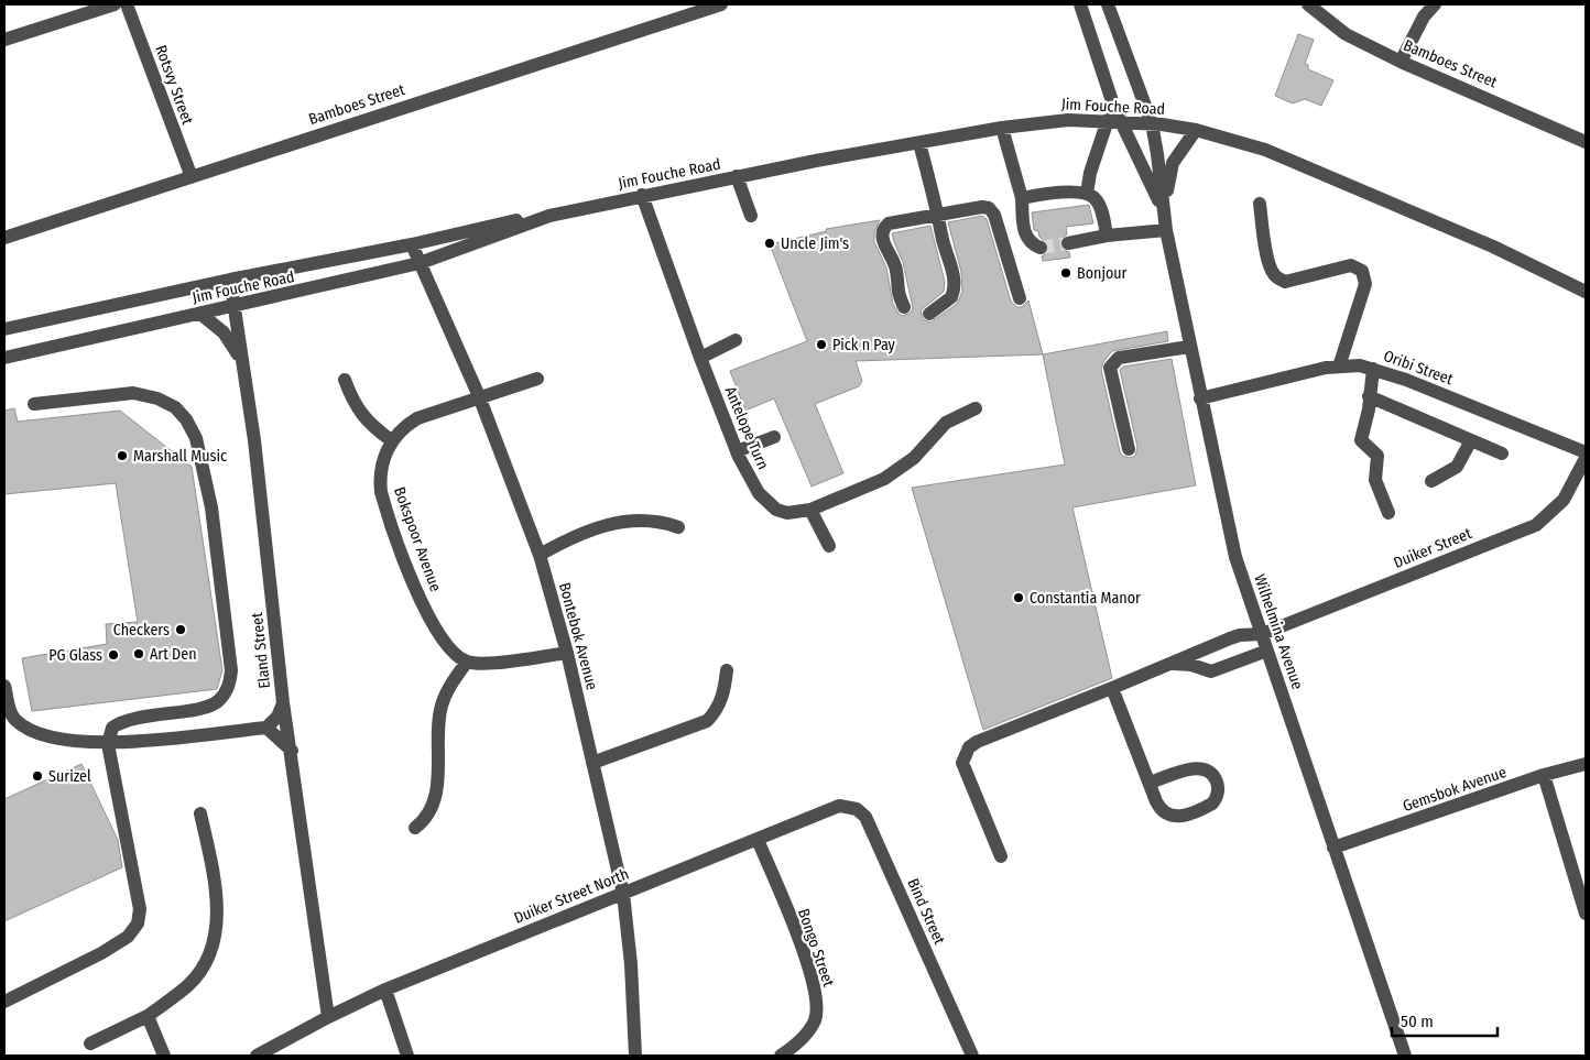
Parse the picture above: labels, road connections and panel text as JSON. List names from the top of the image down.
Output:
{
  "streets": {
    "street": [
      "Bamboes Street",
      "Rotsvy Street",
      "Jim Fouche Road",
      "Oribi Street",
      "Antelope Turn",
      "Bokspoor Avenue",
      "Duiker Street",
      "Wilhelmina Avenue",
      "Bontebok Avenue",
      "Eland Street",
      "Gemsbok Avenue",
      "Duiker Street North",
      "Bind Street",
      "Bongo Street"
    ]
  },
  "crossings": [
    ["Bamboes Street", "Rotsvy Street"],
    ["Jim Fouche Road", "Antelope Turn"],
    ["Jim Fouche Road", "Wilhelmina Avenue"],
    ["Jim Fouche Road", "Bontebok Avenue"],
    ["Jim Fouche Road", "Eland Street"],
    ["Oribi Street", "Wilhelmina Avenue"],
    ["Duiker Street", "Wilhelmina Avenue"],
    ["Wilhelmina Avenue", "Gemsbok Avenue"],
    ["Bontebok Avenue", "Duiker Street North"],
    ["Eland Street", "Duiker Street North"],
    ["Duiker Street North", "Bind Street"],
    ["Duiker Street North", "Bongo Street"]
  ],
  "places": [
    "Uncle Jim's",
    "Bonjour",
    "Pick n Pay",
    "Marshall Music",
    "Constantia Manor",
    "Checkers",
    "Art Den",
    "PG Glass",
    "Surizel"
  ],
  "scale_bar": "50 m"
}
